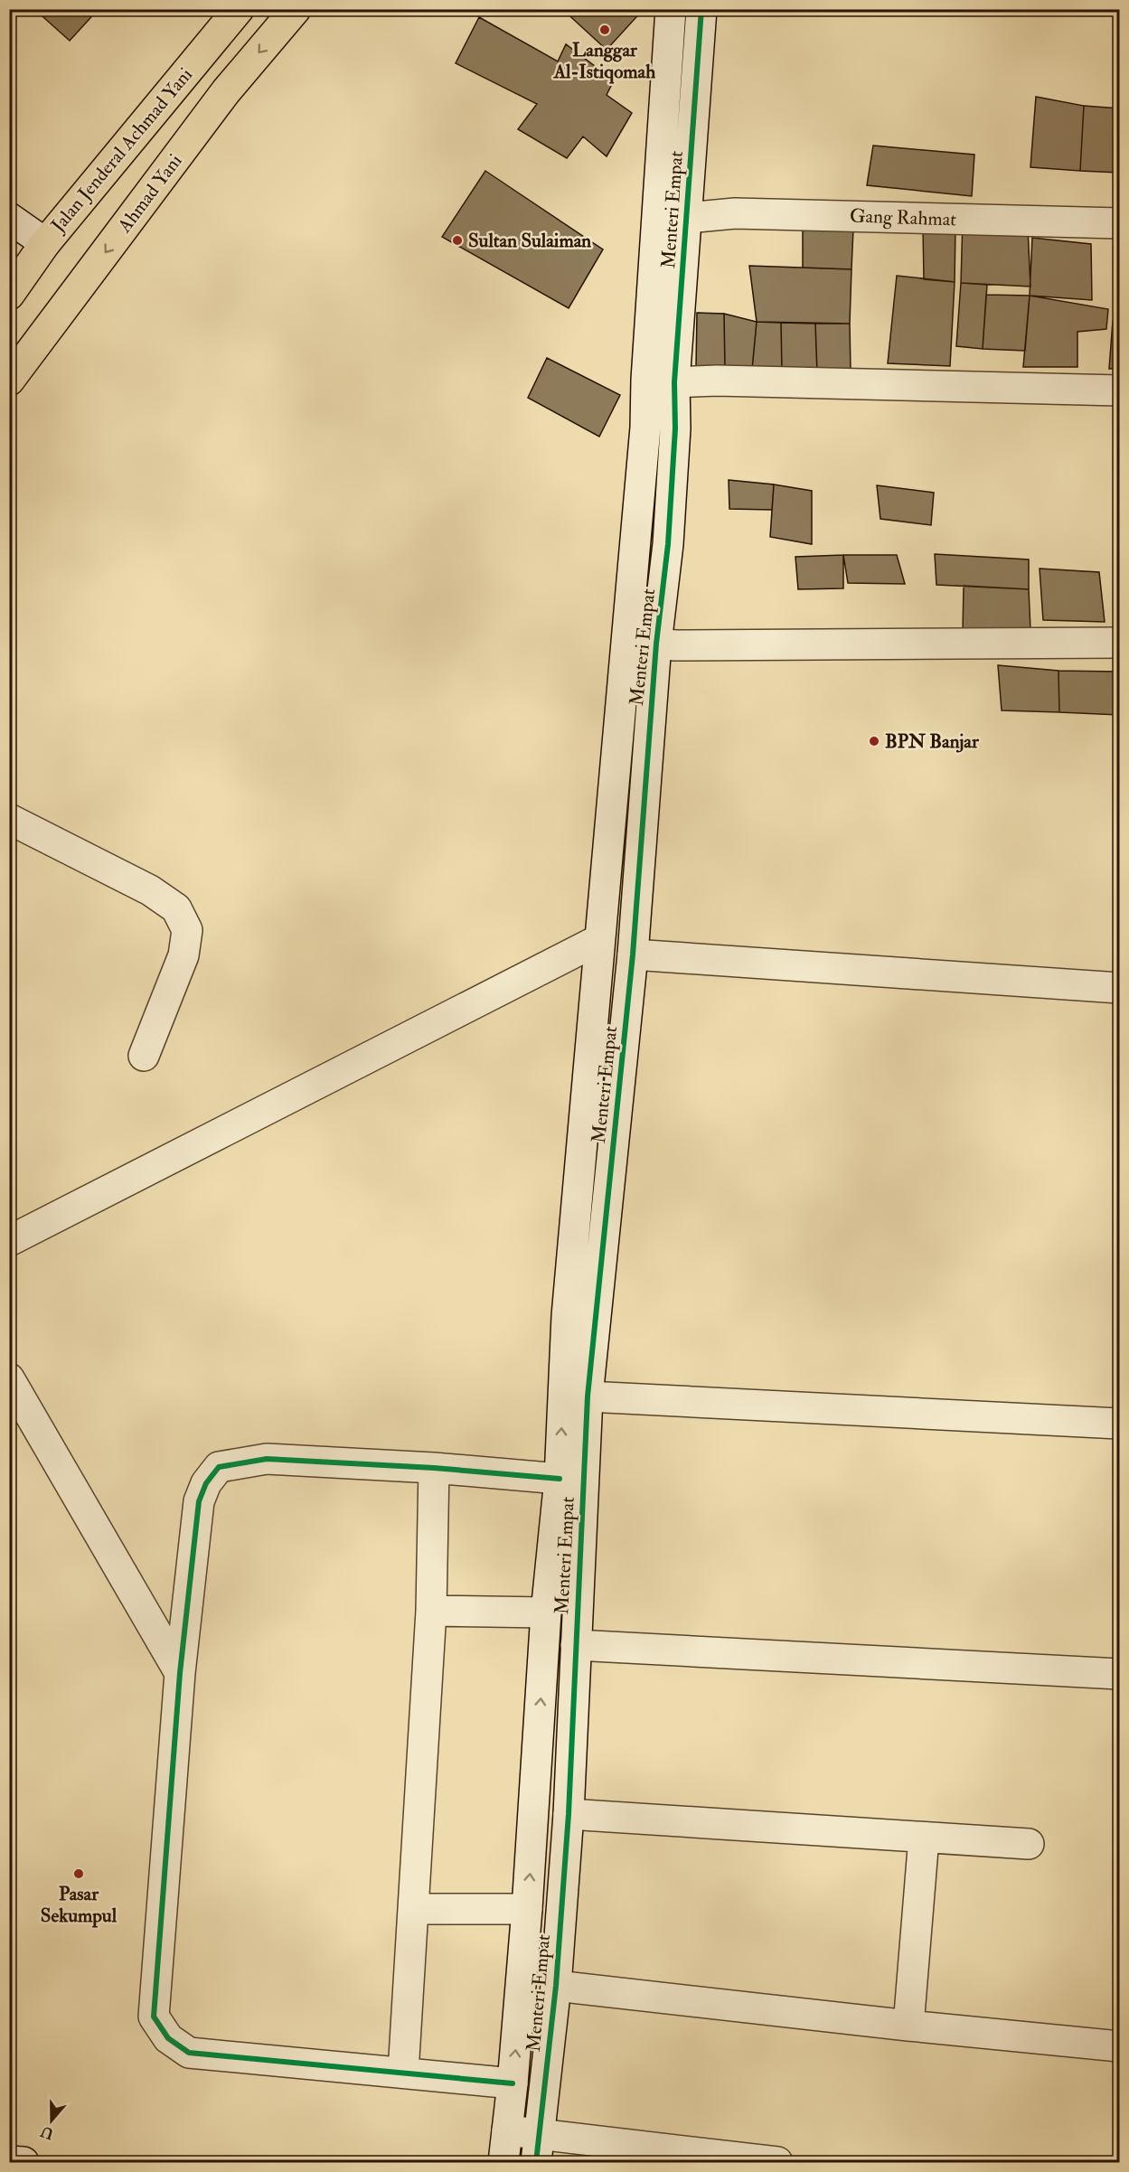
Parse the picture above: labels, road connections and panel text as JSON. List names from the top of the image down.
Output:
{
  "streets": {
    "highway": ["Jalan Jenderal Achmad Yani", "Ahmad Yani"],
    "street": ["Menteri Empat", "Gang Rahmat"]
  },
  "crossings": [
    ["Menteri Empat", "Gang Rahmat"]
  ],
  "one_way": ["Ahmad Yani"],
  "places": [
    "Langgar Al-Istiqomah",
    "Sultan Sulaiman",
    "BPN Banjar",
    "Pasar Sekumpul"
  ],
  "north": "bottom"
}
